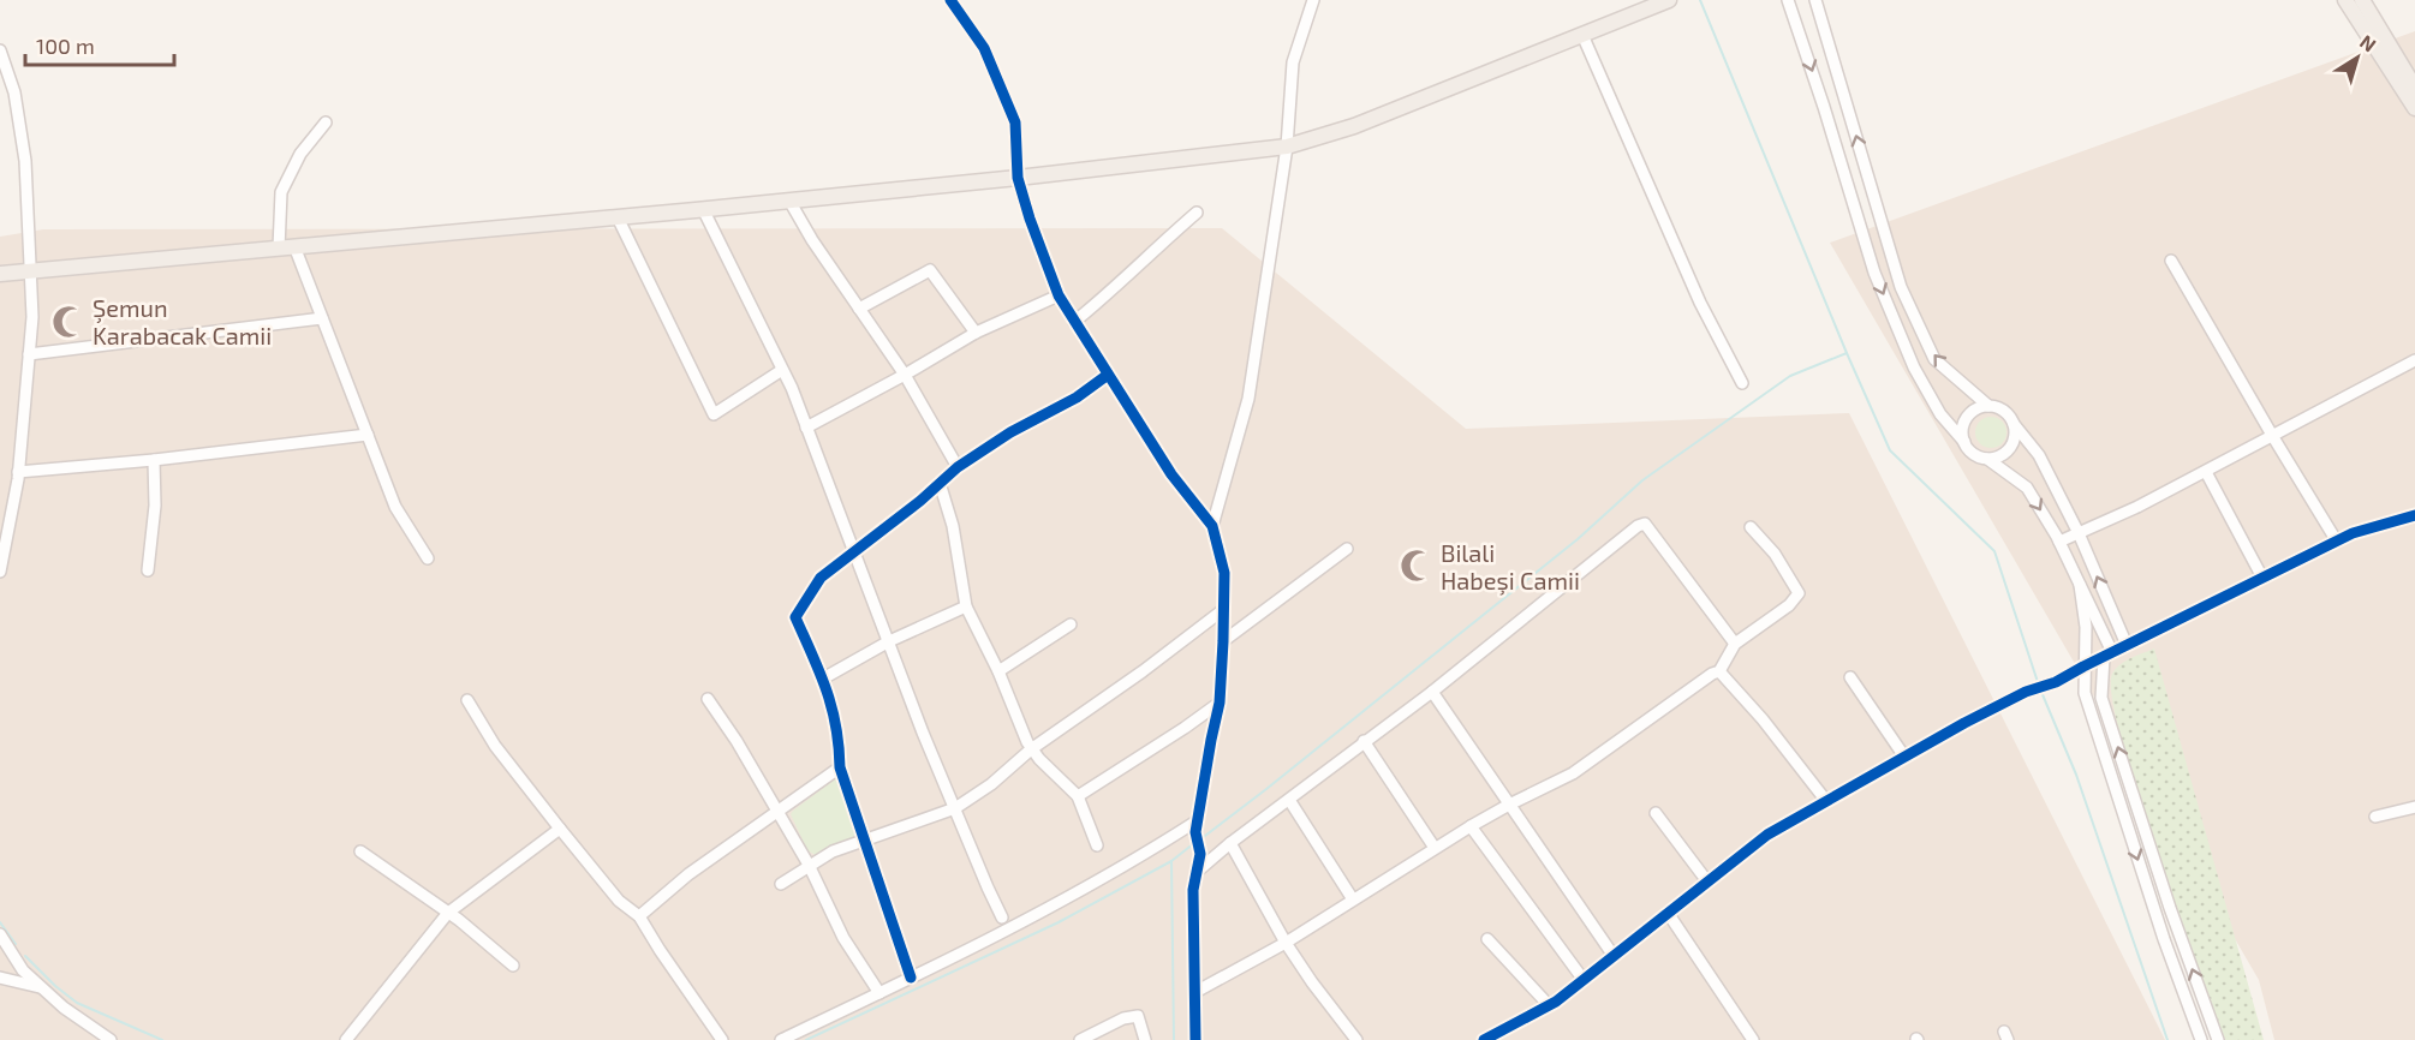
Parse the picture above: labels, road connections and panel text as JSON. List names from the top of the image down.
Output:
{
  "places": {
    "mosque": ["Şemun Karabacak Camii", "Bilali Habeşi Camii"]
  },
  "scale_bar": "100 m",
  "north": "top right"
}
